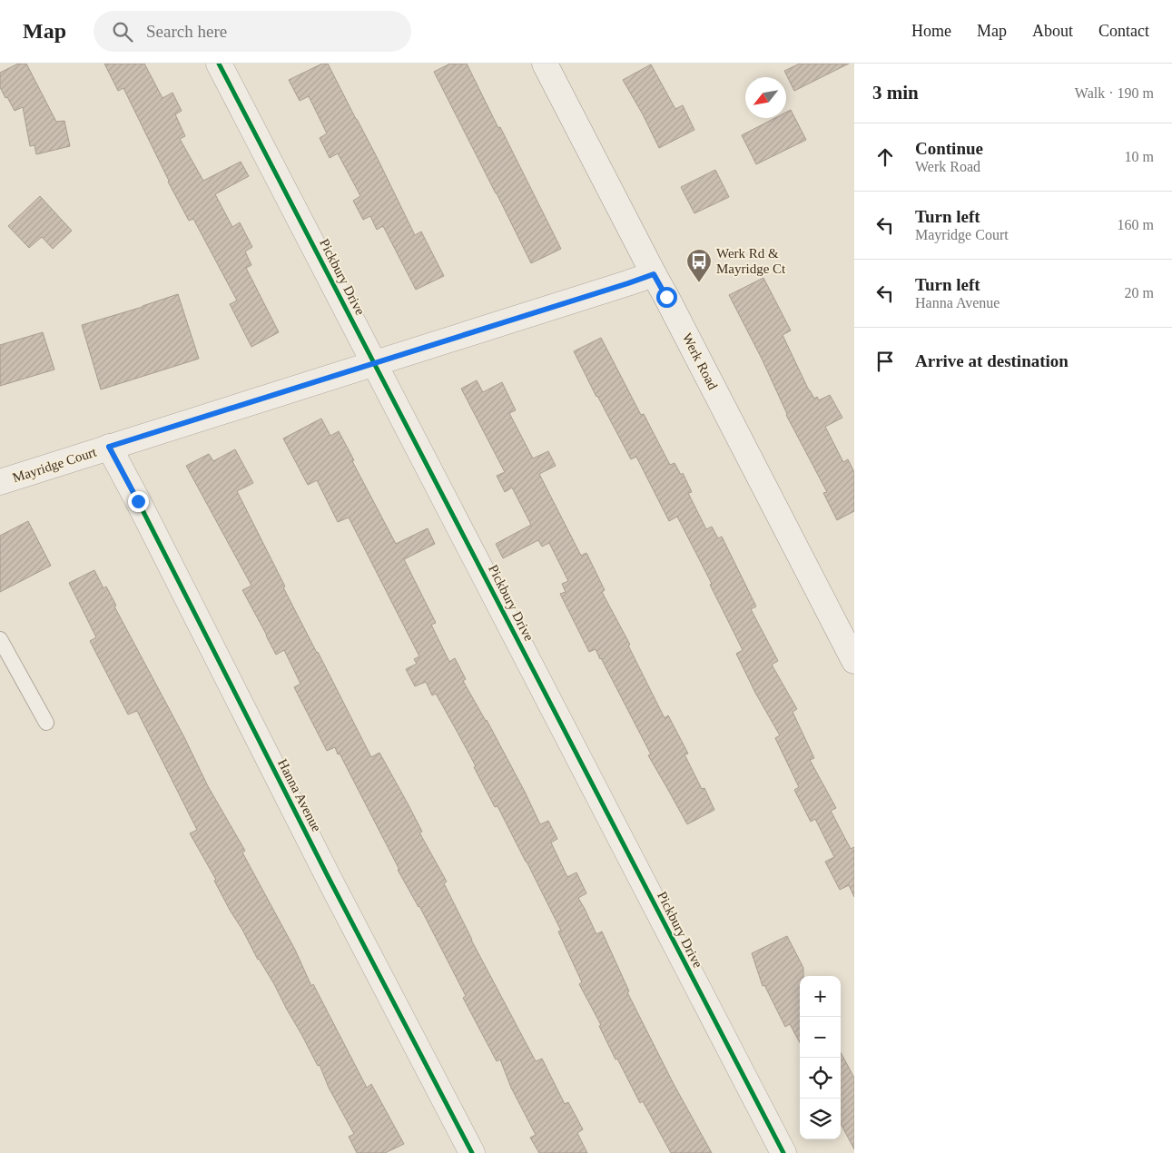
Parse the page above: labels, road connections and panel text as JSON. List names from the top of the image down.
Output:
{
  "streets": {
    "street": [
      "Pickbury Drive",
      "Werk Road",
      "Mayridge Court",
      "Hanna Avenue"
    ]
  },
  "crossings": [
    ["Pickbury Drive", "Mayridge Court"],
    ["Werk Road", "Mayridge Court"],
    ["Mayridge Court", "Hanna Avenue"]
  ],
  "places": {
    "bus stop": ["Werk Rd & Mayridge Ct"]
  },
  "north": "bottom left",
  "page": {
    "header": "Map",
    "search": "Search here",
    "nav": [
      "Home",
      "Map",
      "About",
      "Contact"
    ],
    "heading": ["3 min", "Walk · 190 m"],
    "list": [
      ["Continue", "Werk Road", "10 m"],
      ["Turn left", "Mayridge Court", "160 m"],
      ["Turn left", "Hanna Avenue", "20 m"],
      "Arrive at destination"
    ],
    "map_buttons": ["+", "−"]
  }
}
